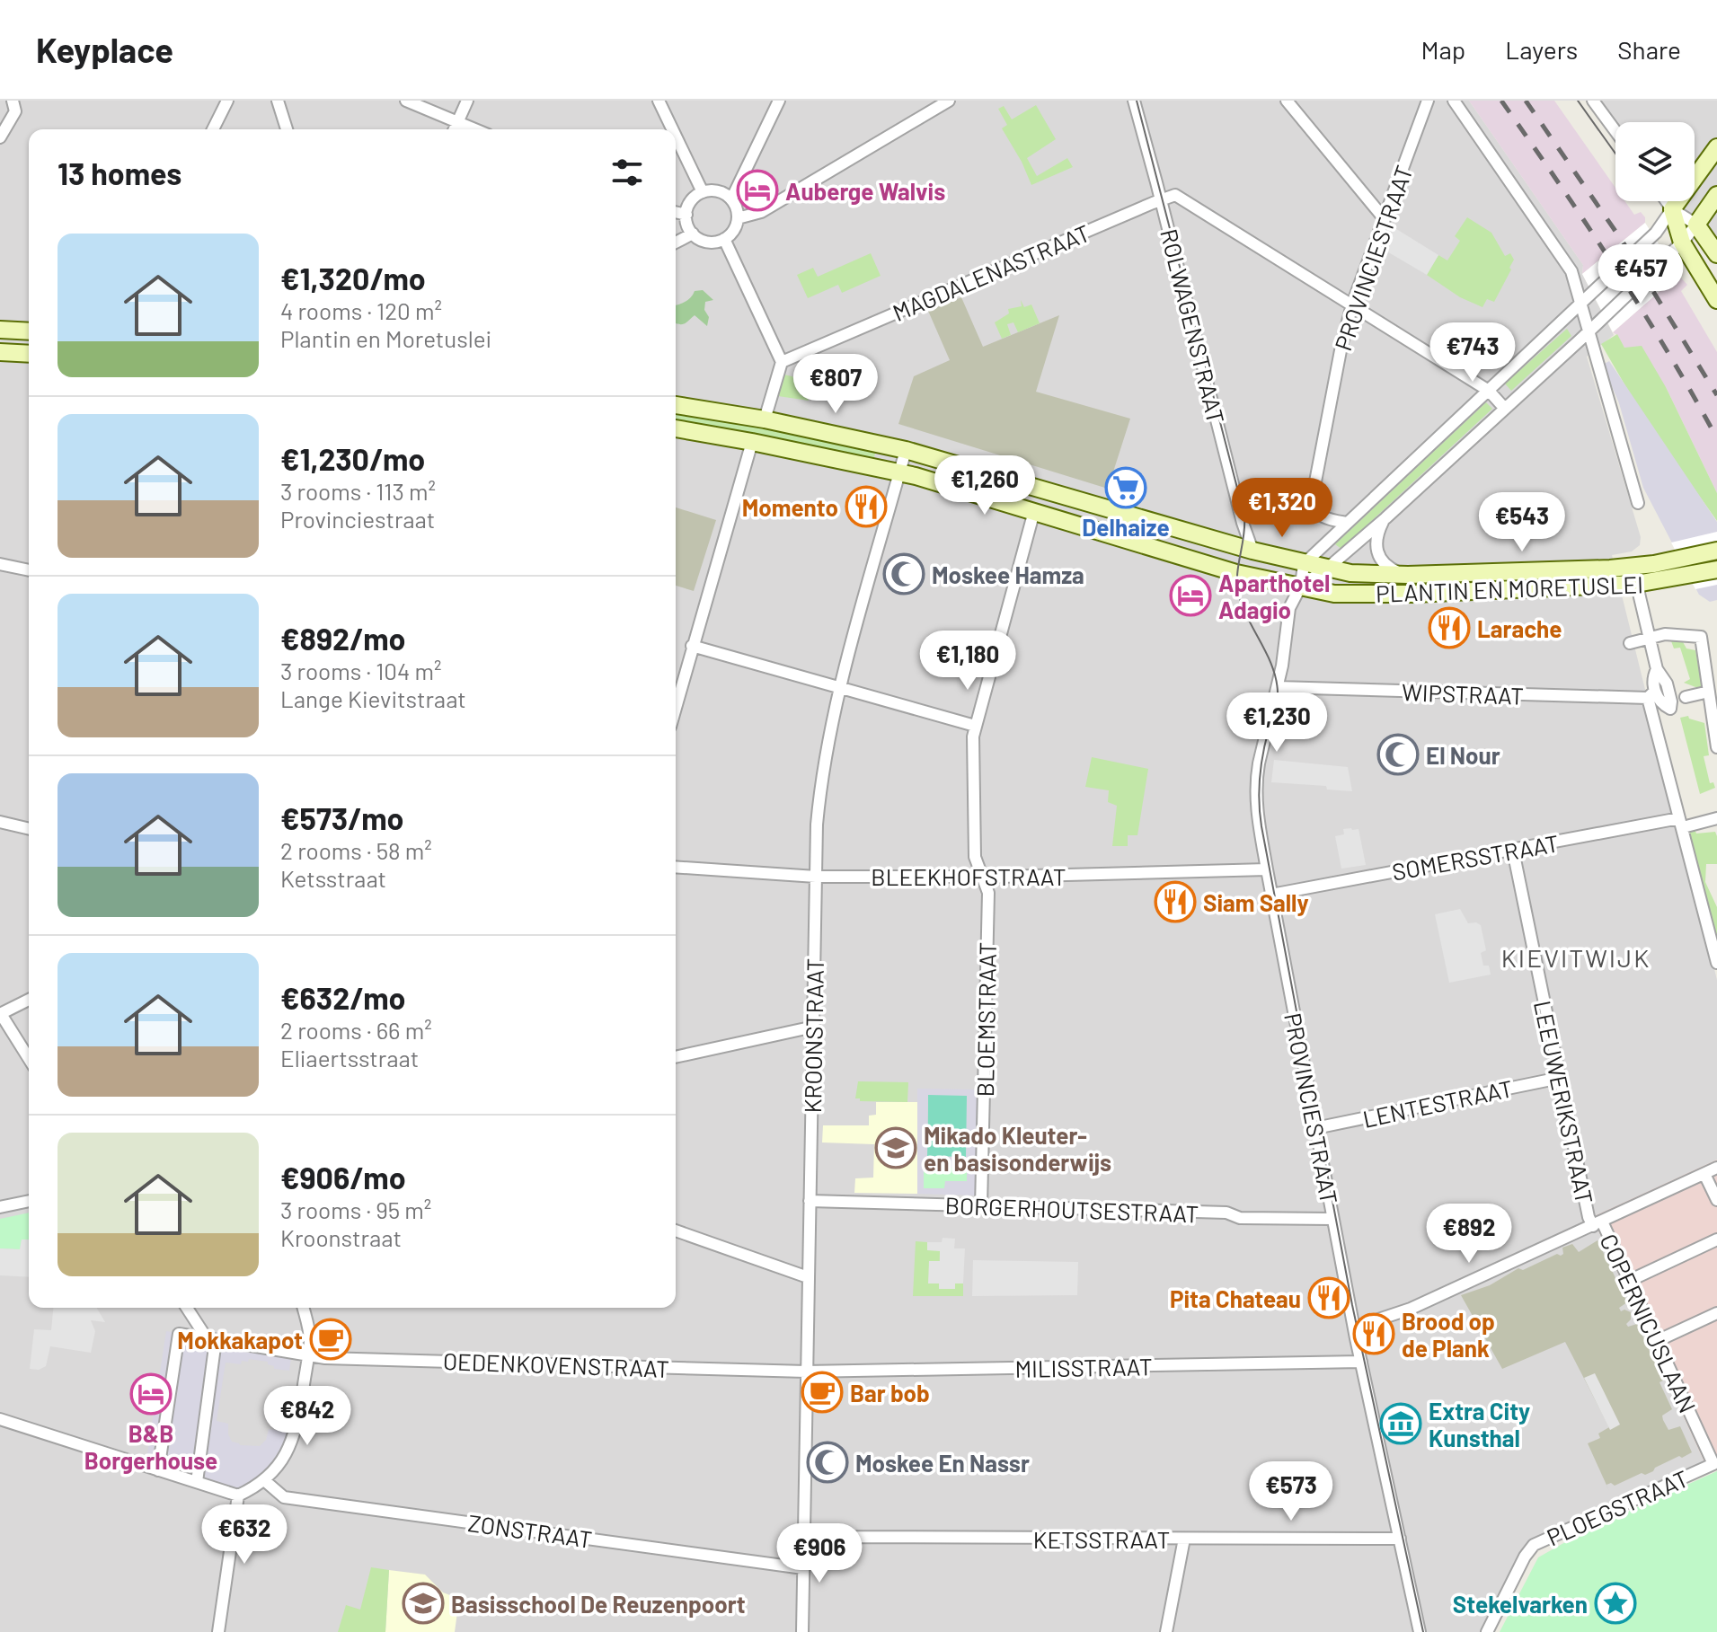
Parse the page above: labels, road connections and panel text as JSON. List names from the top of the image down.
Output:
{
  "streets": {
    "main road": ["PLANTIN EN MORETUSLEI"],
    "street": [
      "PROVINCIESTRAAT",
      "MAGDALENASTRAAT",
      "ROLWAGENSTRAAT",
      "WIPSTRAAT",
      "SOMERSSTRAAT",
      "BLEEKHOFSTRAAT",
      "BLOEMSTRAAT",
      "KROONSTRAAT",
      "LEEUWERIKSTRAAT",
      "LENTESTRAAT",
      "BORGERHOUTSESTRAAT",
      "COPERNICUSLAAN",
      "OEDENKOVENSTRAAT",
      "MILISSTRAAT",
      "PLOEGSTRAAT",
      "ZONSTRAAT",
      "KETSSTRAAT"
    ]
  },
  "crossings": [
    ["PROVINCIESTRAAT", "PLANTIN EN MORETUSLEI"],
    ["PROVINCIESTRAAT", "WIPSTRAAT"],
    ["PROVINCIESTRAAT", "SOMERSSTRAAT"],
    ["PROVINCIESTRAAT", "BLEEKHOFSTRAAT"],
    ["PROVINCIESTRAAT", "LENTESTRAAT"],
    ["PROVINCIESTRAAT", "BORGERHOUTSESTRAAT"],
    ["PROVINCIESTRAAT", "MILISSTRAAT"],
    ["PROVINCIESTRAAT", "KETSSTRAAT"],
    ["MAGDALENASTRAAT", "ROLWAGENSTRAAT"],
    ["ROLWAGENSTRAAT", "PLANTIN EN MORETUSLEI"],
    ["PLANTIN EN MORETUSLEI", "BLOEMSTRAAT"],
    ["PLANTIN EN MORETUSLEI", "KROONSTRAAT"],
    ["SOMERSSTRAAT", "LEEUWERIKSTRAAT"],
    ["BLEEKHOFSTRAAT", "BLOEMSTRAAT"],
    ["BLEEKHOFSTRAAT", "KROONSTRAAT"],
    ["BLOEMSTRAAT", "BORGERHOUTSESTRAAT"],
    ["KROONSTRAAT", "BORGERHOUTSESTRAAT"],
    ["KROONSTRAAT", "OEDENKOVENSTRAAT"],
    ["KROONSTRAAT", "MILISSTRAAT"],
    ["KROONSTRAAT", "ZONSTRAAT"],
    ["KROONSTRAAT", "KETSSTRAAT"],
    ["LEEUWERIKSTRAAT", "LENTESTRAAT"],
    ["LEEUWERIKSTRAAT", "COPERNICUSLAAN"],
    ["COPERNICUSLAAN", "PLOEGSTRAAT"],
    ["OEDENKOVENSTRAAT", "MILISSTRAAT"]
  ],
  "districts": ["KIEVITWIJK"],
  "places": {
    "hotel": ["Auberge Walvis", "Aparthotel Adagio", "B&B Borgerhouse"],
    "supermarket": ["Delhaize"],
    "restaurant": [
      "Momento",
      "Larache",
      "Siam Sally",
      "Pita Chateau",
      "Brood op de Plank"
    ],
    "mosque": ["Moskee Hamza", "El Nour", "Moskee En Nassr"],
    "school or university": ["Mikado Kleuter- en basisonderwijs", "Basisschool De Reuzenpoort"],
    "cafe": ["Mokkakapot", "Bar bob"],
    "museum": ["Extra City Kunsthal"],
    "place": ["Stekelvarken"]
  },
  "page": {
    "header": "Keyplace",
    "nav": ["Map", "Layers", "Share"],
    "heading": "13 homes",
    "list": [
      {
        "name": "€1,320/mo",
        "note": "4 rooms · 120 m² · Plantin en Moretuslei"
      },
      {
        "name": "€1,230/mo",
        "note": "3 rooms · 113 m² · Provinciestraat"
      },
      {
        "name": "€892/mo",
        "note": "3 rooms · 104 m² · Lange Kievitstraat"
      },
      {
        "name": "€573/mo",
        "note": "2 rooms · 58 m² · Ketsstraat"
      },
      {
        "name": "€632/mo",
        "note": "2 rooms · 66 m² · Eliaertsstraat"
      },
      {
        "name": "€906/mo",
        "note": "3 rooms · 95 m² · Kroonstraat"
      }
    ],
    "price": [
      "€457",
      "€743",
      "€807",
      "€1,260",
      "€1,320",
      "€543",
      "€1,180",
      "€1,230",
      "€892",
      "€842",
      "€573",
      "€632",
      "€906"
    ]
  }
}
